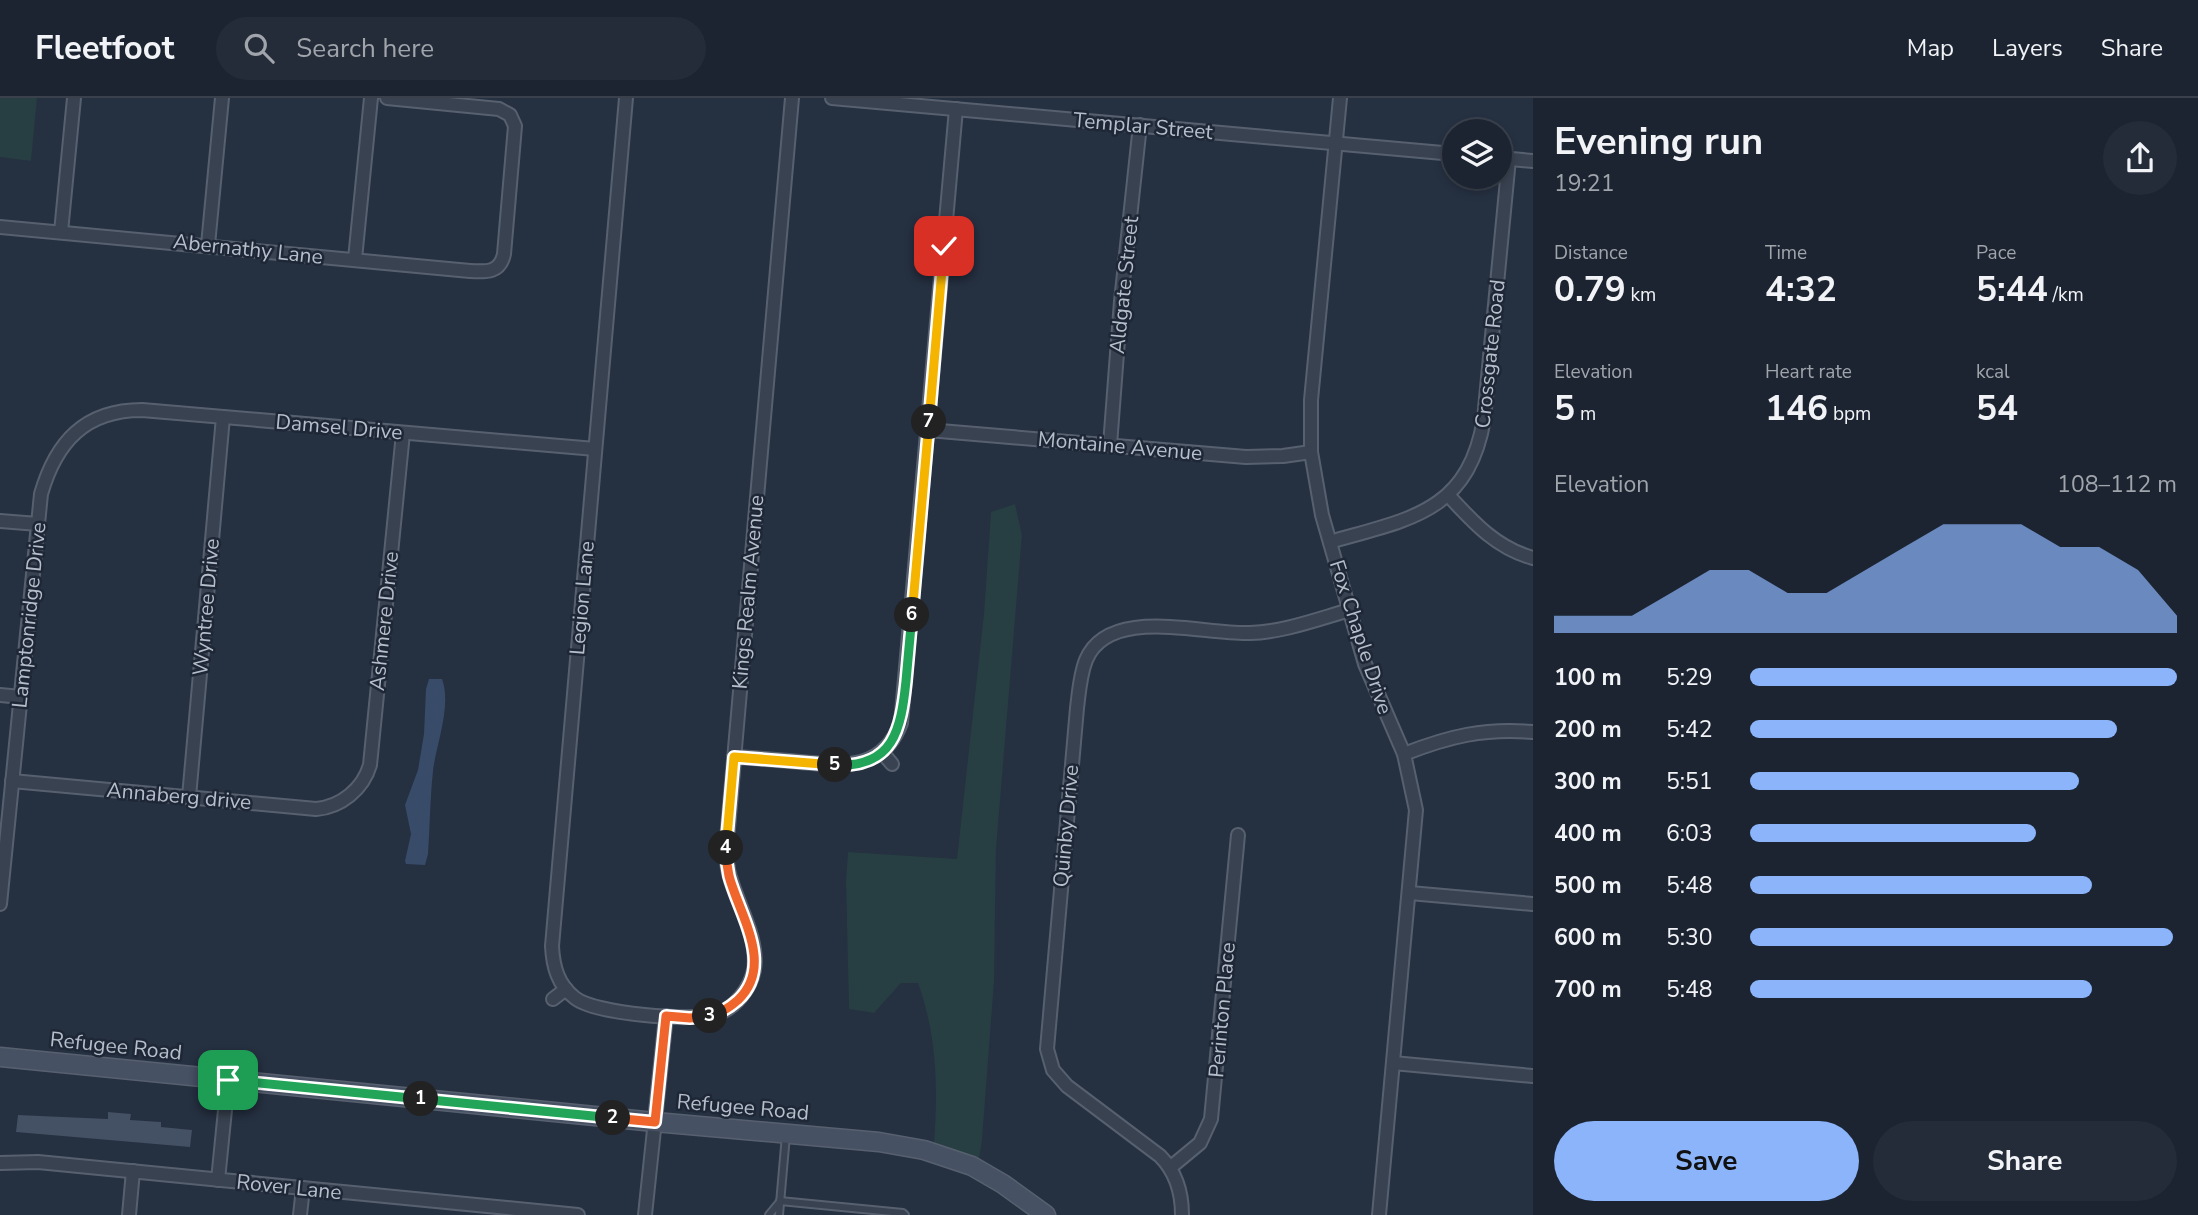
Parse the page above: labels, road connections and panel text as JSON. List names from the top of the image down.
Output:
{
  "streets": {
    "street": [
      "Templar Street",
      "Abernathy Lane",
      "Aldgate Street",
      "Crossgate Road",
      "Damsel Drive",
      "Montaine Avenue",
      "Kings Realm Avenue",
      "Legion Lane",
      "Wyntree Drive",
      "Lamptonridge Drive",
      "Ashmere Drive",
      "Fox Chaple Drive",
      "Annaberg drive",
      "Quinby Drive",
      "Perinton Place",
      "Refugee Road",
      "Rover Lane"
    ]
  },
  "crossings": [
    ["Templar Street", "Aldgate Street"],
    ["Templar Street", "Fox Chaple Drive"],
    ["Aldgate Street", "Montaine Avenue"],
    ["Crossgate Road", "Fox Chaple Drive"],
    ["Damsel Drive", "Legion Lane"],
    ["Damsel Drive", "Wyntree Drive"],
    ["Damsel Drive", "Lamptonridge Drive"],
    ["Damsel Drive", "Ashmere Drive"],
    ["Montaine Avenue", "Fox Chaple Drive"],
    ["Wyntree Drive", "Annaberg drive"],
    ["Lamptonridge Drive", "Annaberg drive"],
    ["Ashmere Drive", "Annaberg drive"],
    ["Fox Chaple Drive", "Quinby Drive"],
    ["Quinby Drive", "Perinton Place"]
  ],
  "page": {
    "header": "Fleetfoot",
    "search": "Search here",
    "nav": ["Map", "Layers", "Share"],
    "heading": ["Evening run", "19:21"],
    "stats": [
      ["Distance", "0.79 km"],
      ["Time", "4:32"],
      ["Pace", "5:44 /km"],
      ["Elevation", "5 m"],
      ["Heart rate", "146 bpm"],
      ["kcal", "54"]
    ],
    "pins": [
      "7",
      "6",
      "5",
      "4",
      "3",
      "1",
      "2"
    ],
    "chart": ["Elevation", "108–112 m"],
    "list": [
      {
        "name": "100 m",
        "note": "5:29"
      },
      {
        "name": "200 m",
        "note": "5:42"
      },
      {
        "name": "300 m",
        "note": "5:51"
      },
      {
        "name": "400 m",
        "note": "6:03"
      },
      {
        "name": "500 m",
        "note": "5:48"
      },
      {
        "name": "600 m",
        "note": "5:30"
      },
      {
        "name": "700 m",
        "note": "5:48"
      }
    ],
    "buttons": ["Save", "Share"]
  }
}
